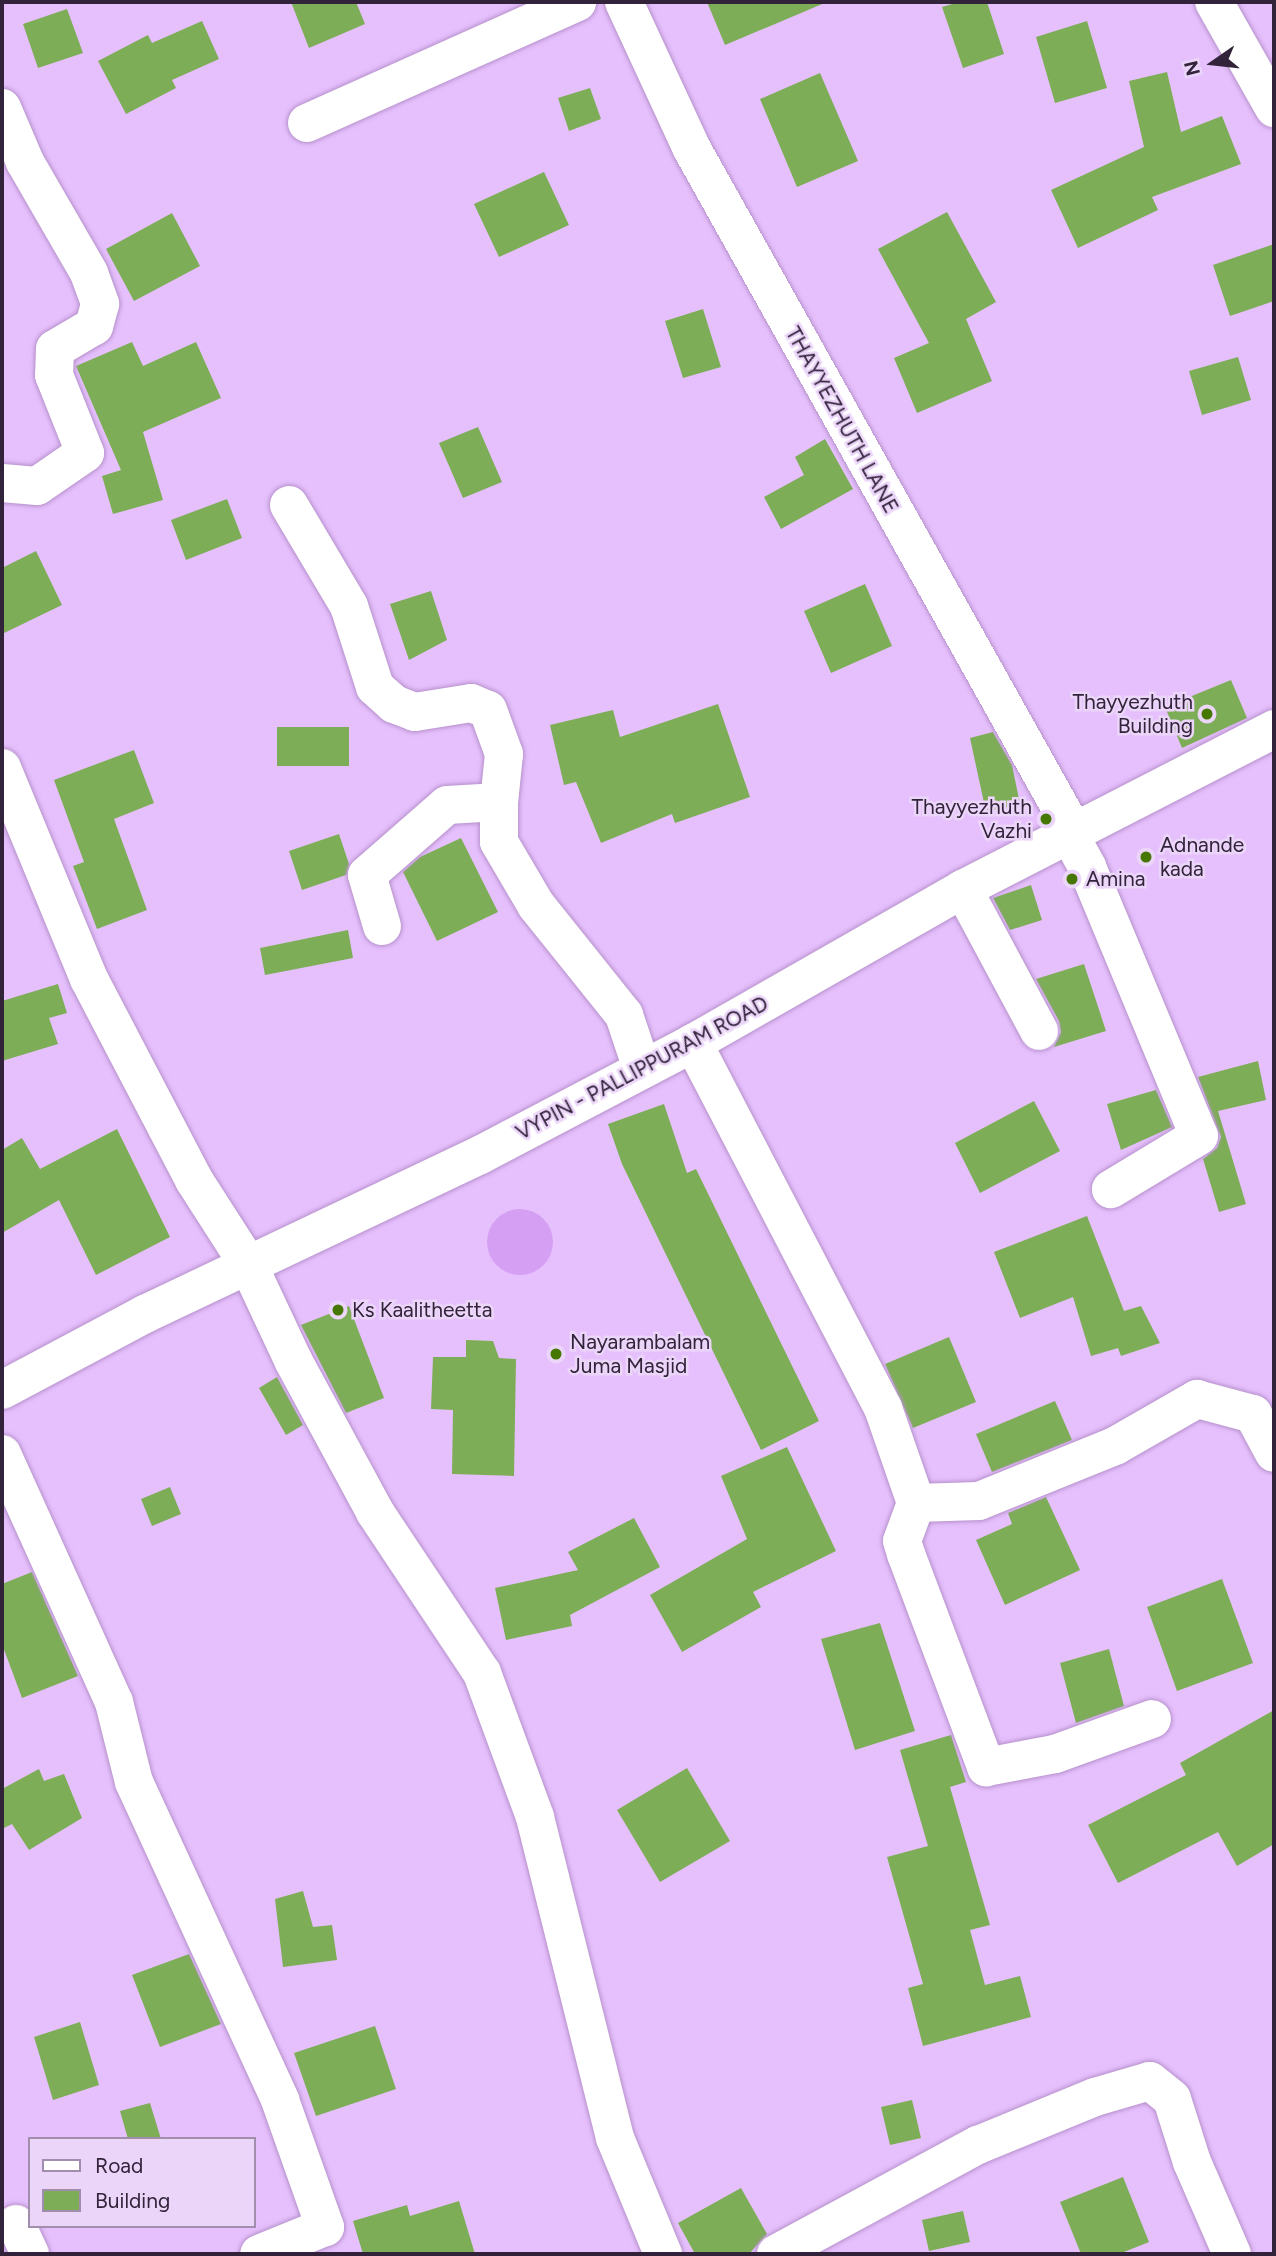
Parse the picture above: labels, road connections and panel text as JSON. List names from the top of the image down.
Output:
{
  "streets": {
    "street": ["THAYYEZHUTH LANE", "VYPIN - PALLIPPURAM ROAD"]
  },
  "crossings": [
    ["THAYYEZHUTH LANE", "VYPIN - PALLIPPURAM ROAD"]
  ],
  "places": [
    "Thayyezhuth Building",
    "Thayyezhuth Vazhi",
    "Adnande kada",
    "Amina",
    "Ks Kaalitheetta",
    "Nayarambalam Juma Masjid"
  ],
  "legend": ["Road", "Building"],
  "north": "left"
}
